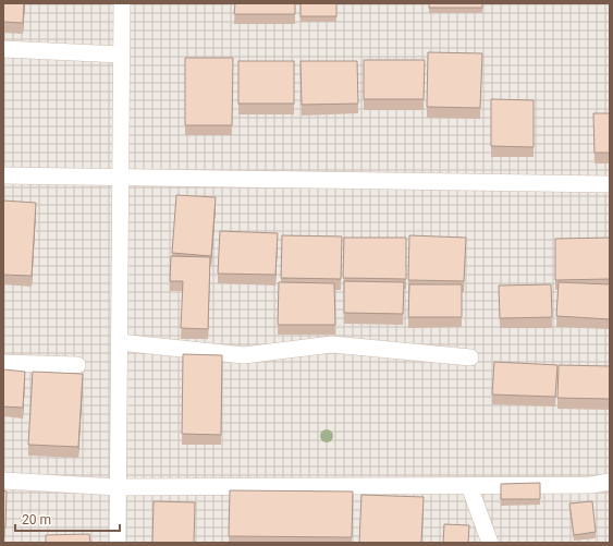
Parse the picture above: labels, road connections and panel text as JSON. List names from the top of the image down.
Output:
{
  "scale_bar": "20 m"
}
